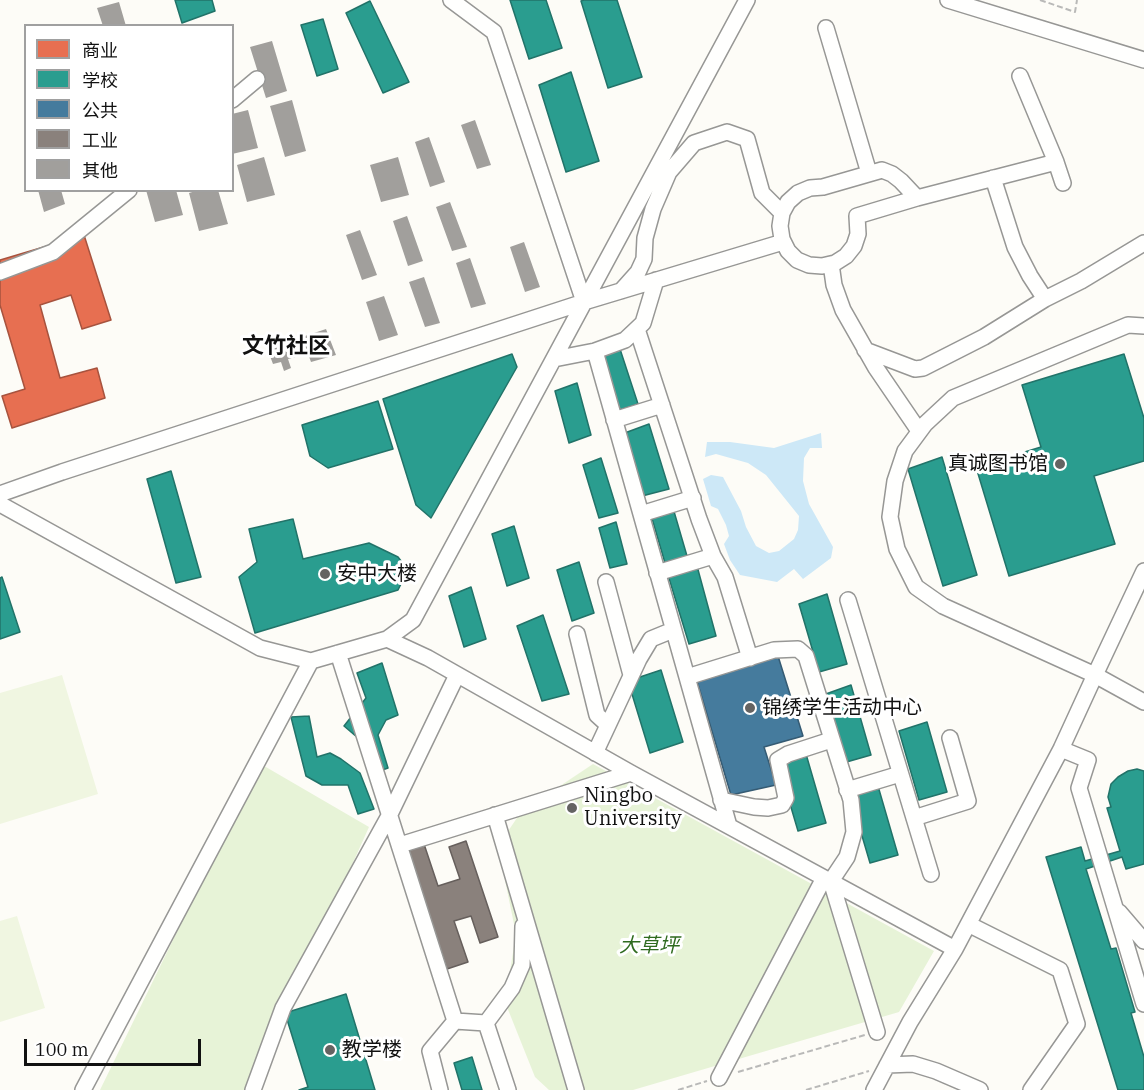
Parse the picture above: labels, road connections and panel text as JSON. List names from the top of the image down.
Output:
{
  "districts": ["文竹社区"],
  "parks": ["大草坪"],
  "places": [
    "真诚图书馆",
    "安中大楼",
    "锦绣学生活动中心",
    "Ningbo University",
    "教学楼"
  ],
  "legend": [
    "商业",
    "学校",
    "公共",
    "工业",
    "其他"
  ],
  "scale_bar": "100 m"
}
